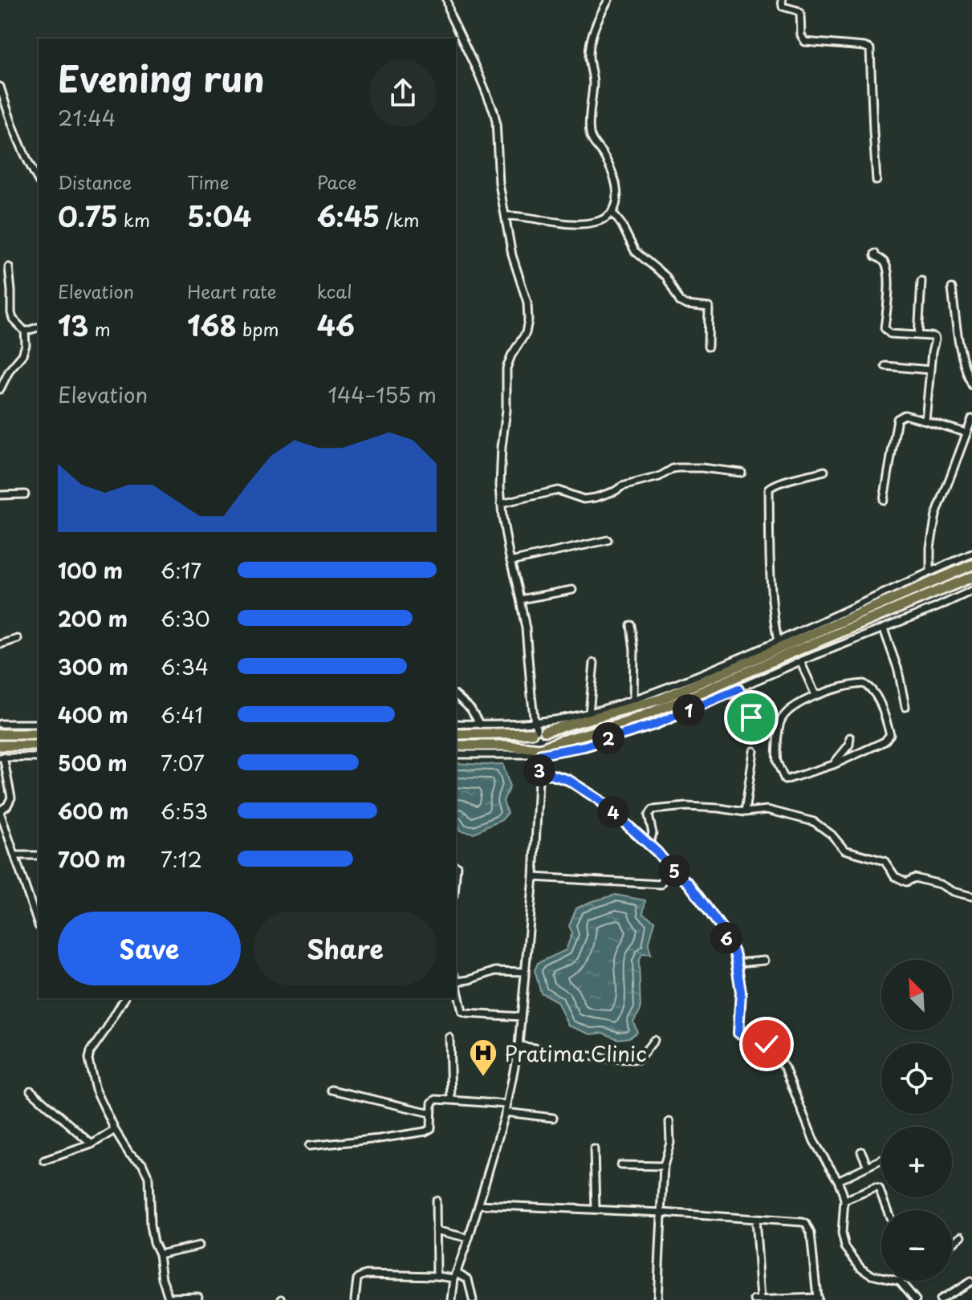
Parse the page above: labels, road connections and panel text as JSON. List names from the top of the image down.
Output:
{
  "places": {
    "hospital": ["Pratima Clinic"]
  },
  "north": "top left",
  "page": {
    "heading": ["Evening run", "21:44"],
    "stats": [
      ["Distance", "0.75 km"],
      ["Time", "5:04"],
      ["Pace", "6:45 /km"],
      ["Elevation", "13 m"],
      ["Heart rate", "168 bpm"],
      ["kcal", "46"]
    ],
    "chart": ["Elevation", "144–155 m"],
    "list": [
      {
        "name": "100 m",
        "note": "6:17"
      },
      {
        "name": "200 m",
        "note": "6:30"
      },
      {
        "name": "300 m",
        "note": "6:34"
      },
      {
        "name": "400 m",
        "note": "6:41"
      },
      {
        "name": "500 m",
        "note": "7:07"
      },
      {
        "name": "600 m",
        "note": "6:53"
      },
      {
        "name": "700 m",
        "note": "7:12"
      }
    ],
    "pins": [
      "1",
      "2",
      "3",
      "4",
      "5",
      "6"
    ],
    "buttons": ["Save", "Share"],
    "map_buttons": ["+", "−"]
  }
}
